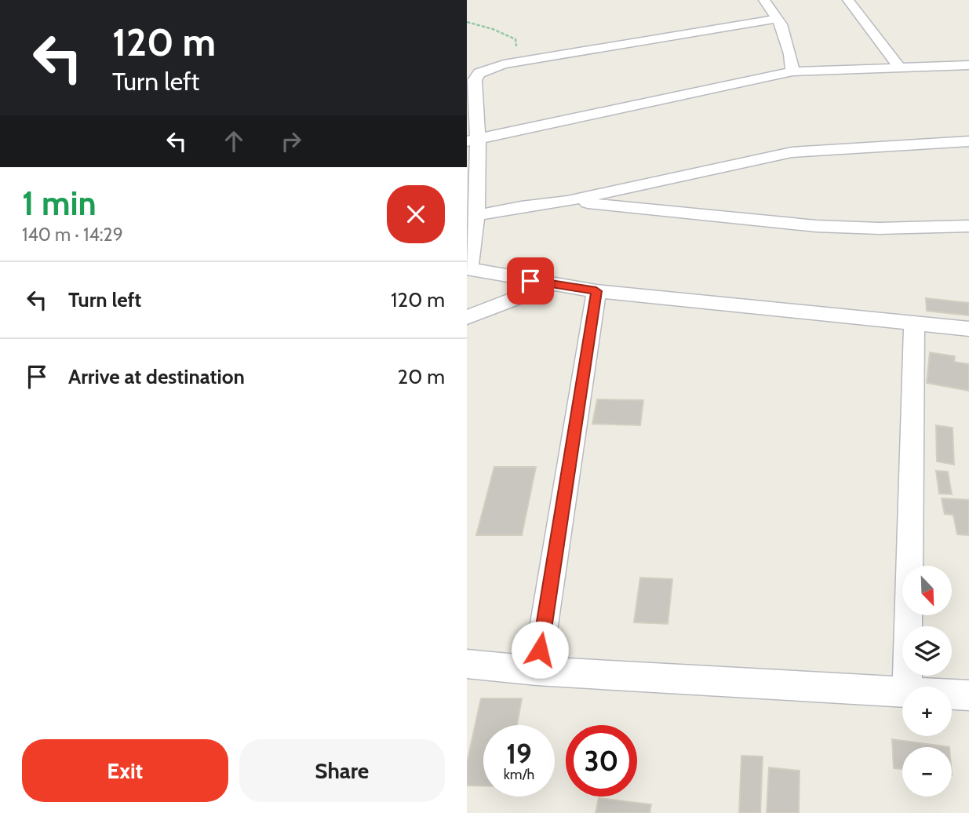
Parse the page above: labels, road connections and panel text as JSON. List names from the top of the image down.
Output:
{
  "north": "bottom right",
  "page": {
    "turn": ["120 m", "Turn left"],
    "heading": ["1 min", "140 m · 14:29"],
    "list": [
      {
        "name": "Turn left",
        "value": "120 m"
      },
      {
        "name": "Arrive at destination",
        "value": "20 m"
      }
    ],
    "map_buttons": ["+", "−"],
    "speed": "19 km/h",
    "limit": "30",
    "buttons": ["Exit", "Share"]
  }
}
